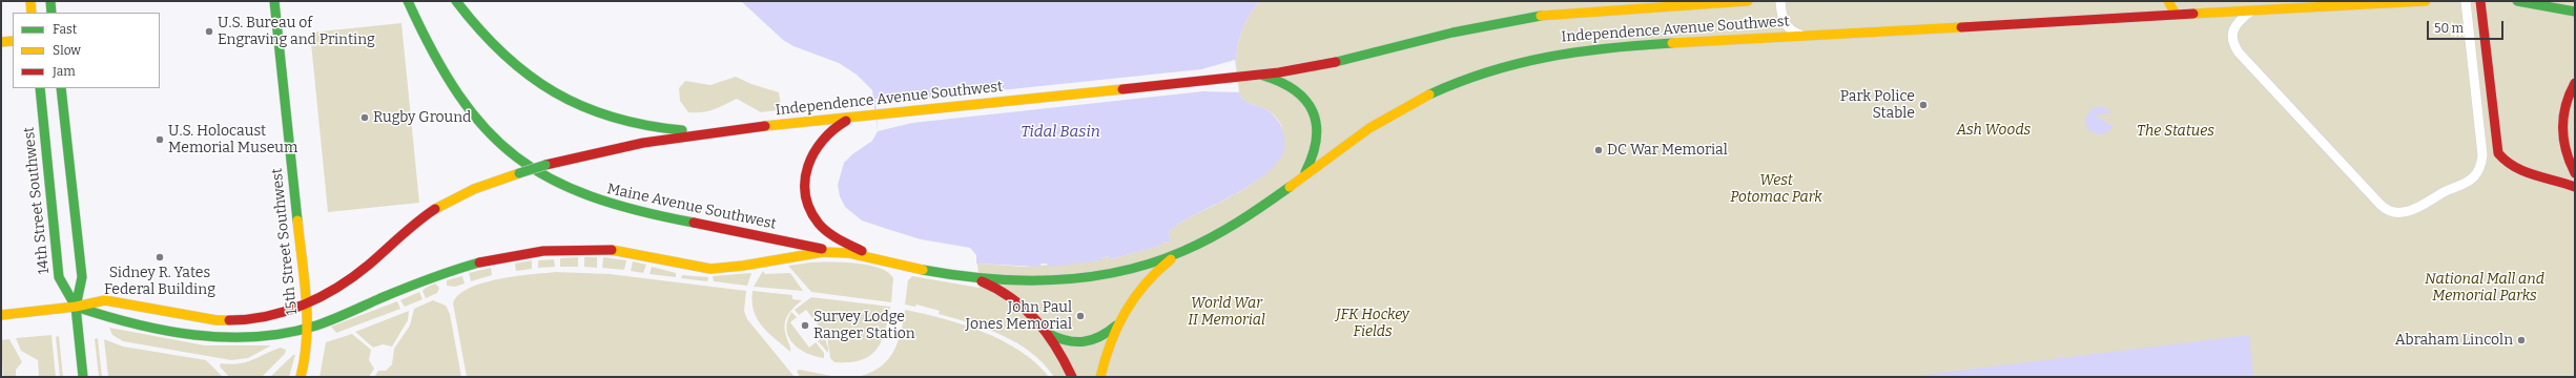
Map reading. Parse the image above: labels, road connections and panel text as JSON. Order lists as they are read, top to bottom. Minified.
{"streets":{"main road":["Independence Avenue Southwest","14th Street Southwest","Maine Avenue Southwest","15th Street Southwest"]},"crossings":[["Independence Avenue Southwest","14th Street Southwest"],["Independence Avenue Southwest","Maine Avenue Southwest"],["Independence Avenue Southwest","15th Street Southwest"]],"water":["Tidal Basin"],"parks":["Ash Woods","The Statues","West Potomac Park","National Mall and Memorial Parks","World War II Memorial","JFK Hockey Fields"],"places":["U.S. Bureau of Engraving and Printing","Park Police Stable","Rugby Ground","U.S. Holocaust Memorial Museum","DC War Memorial","Sidney R. Yates Federal Building","John Paul Jones Memorial","Survey Lodge Ranger Station","Abraham Lincoln"],"legend":["Fast","Slow","Jam"],"scale_bar":"50 m"}
